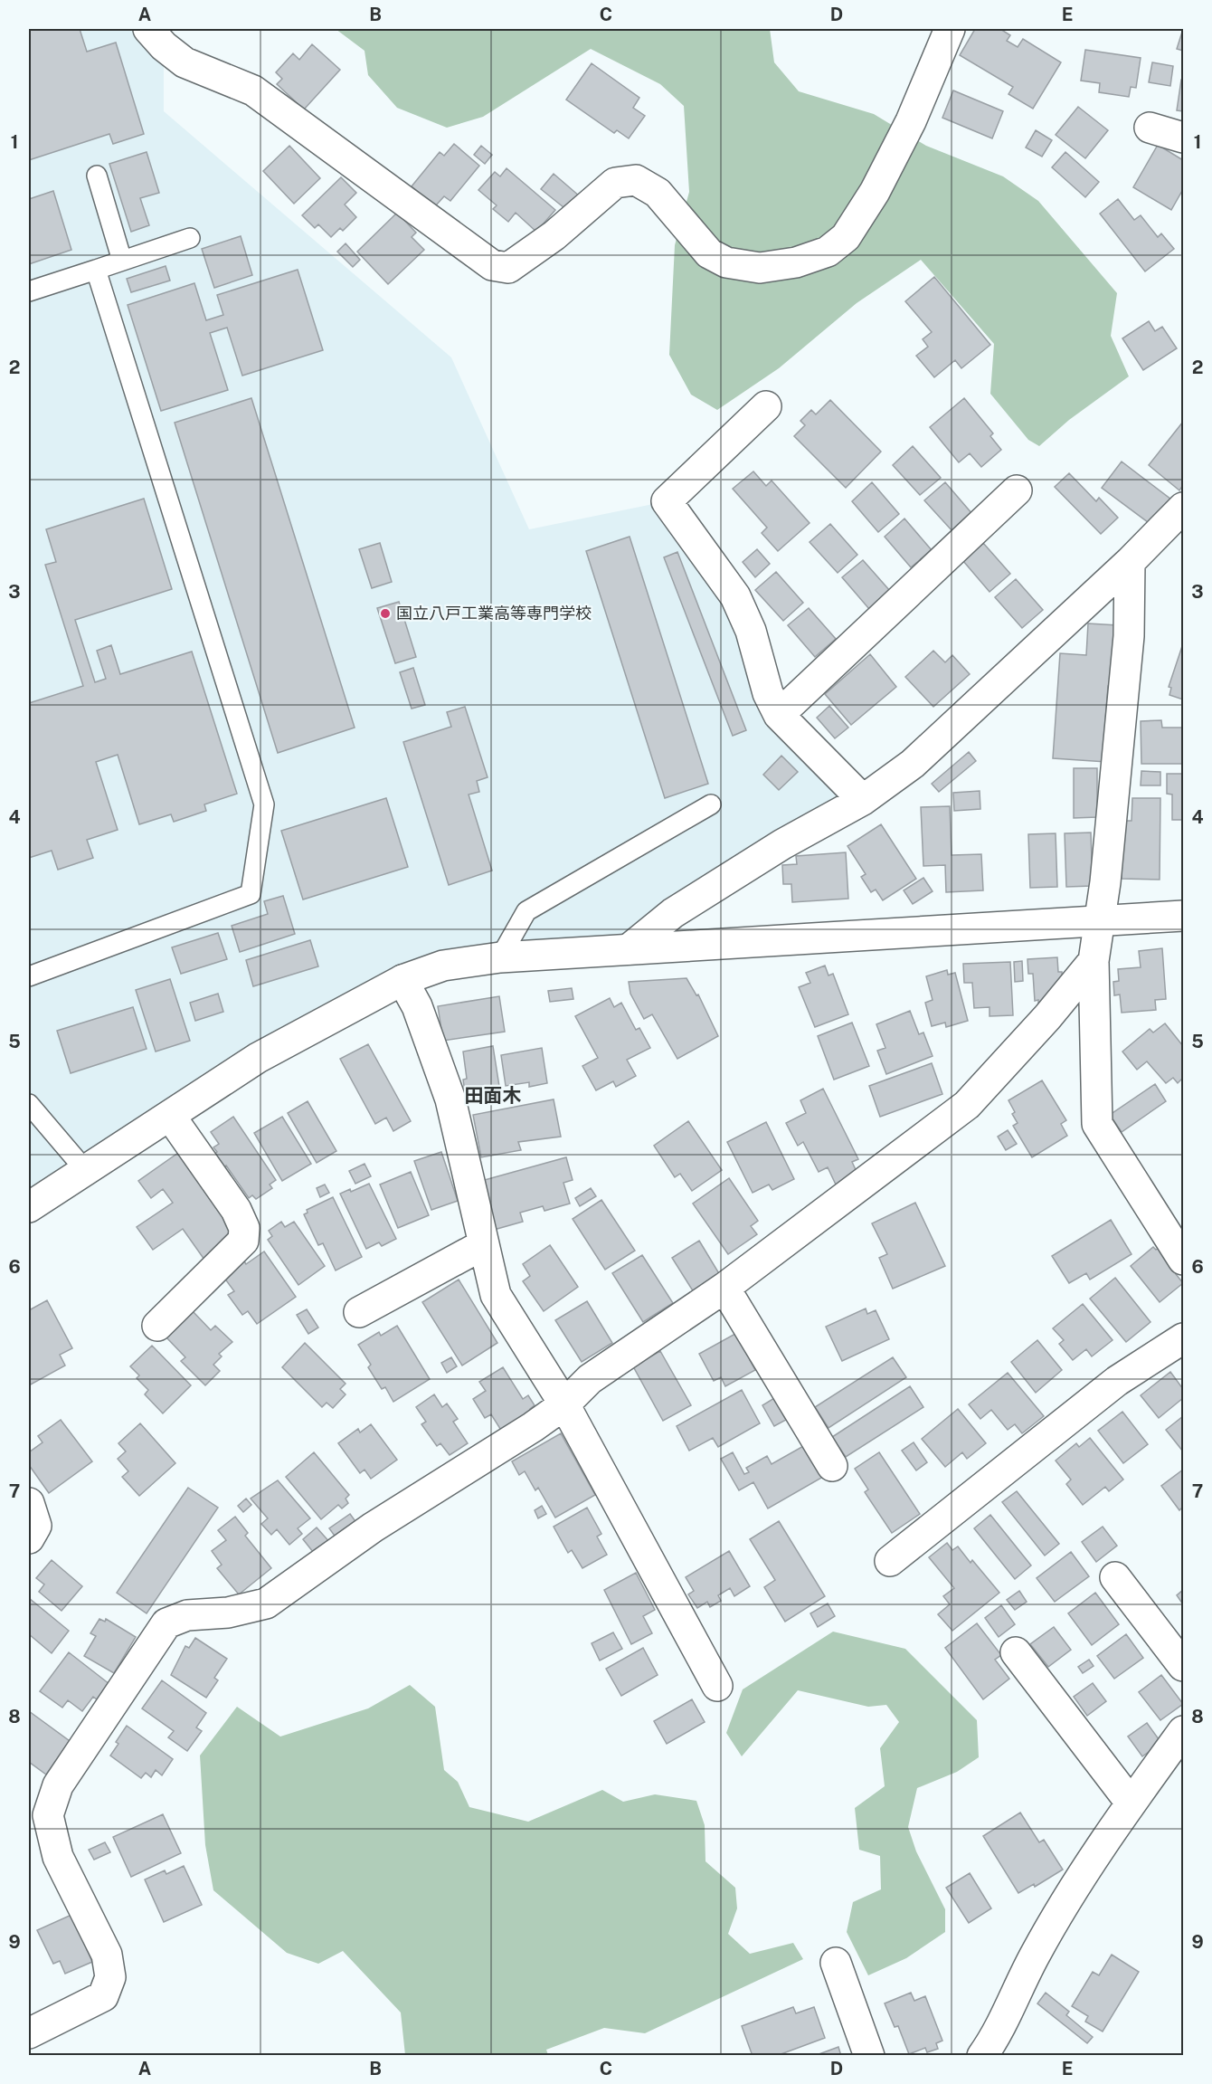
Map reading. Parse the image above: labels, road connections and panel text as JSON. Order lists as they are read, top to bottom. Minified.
{"districts":["田面木"],"places":["国立八戸工業高等専門学校"],"grid":{"columns":["A","B","C","D","E"],"rows":["1","2","3","4","5","6","7","8","9"]}}
